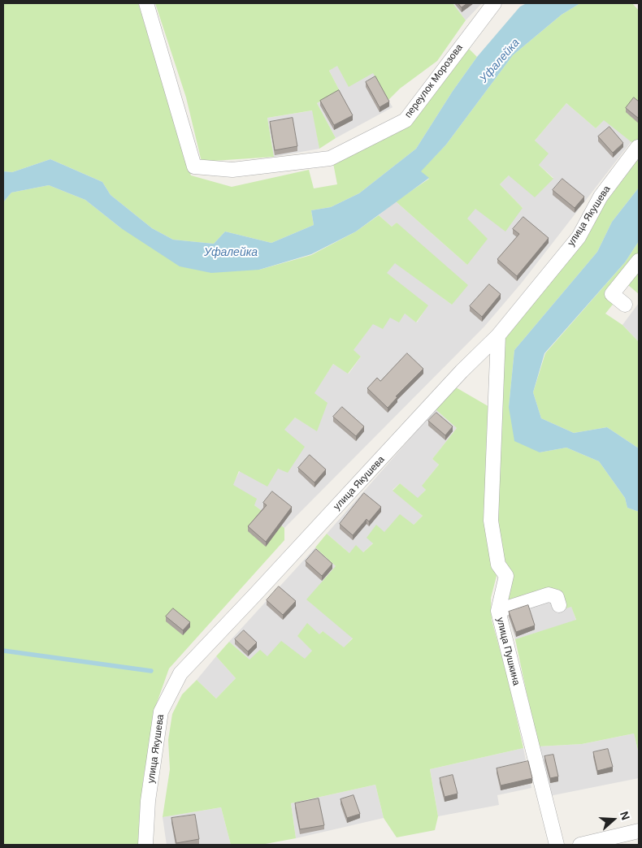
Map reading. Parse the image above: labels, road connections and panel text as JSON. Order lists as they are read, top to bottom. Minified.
{"streets":{"street":["переулок Морозова","улица Якушева","улица Пушкина"]},"crossings":[["улица Якушева","улица Пушкина"]],"water":["Уфалейка"],"north":"right"}
